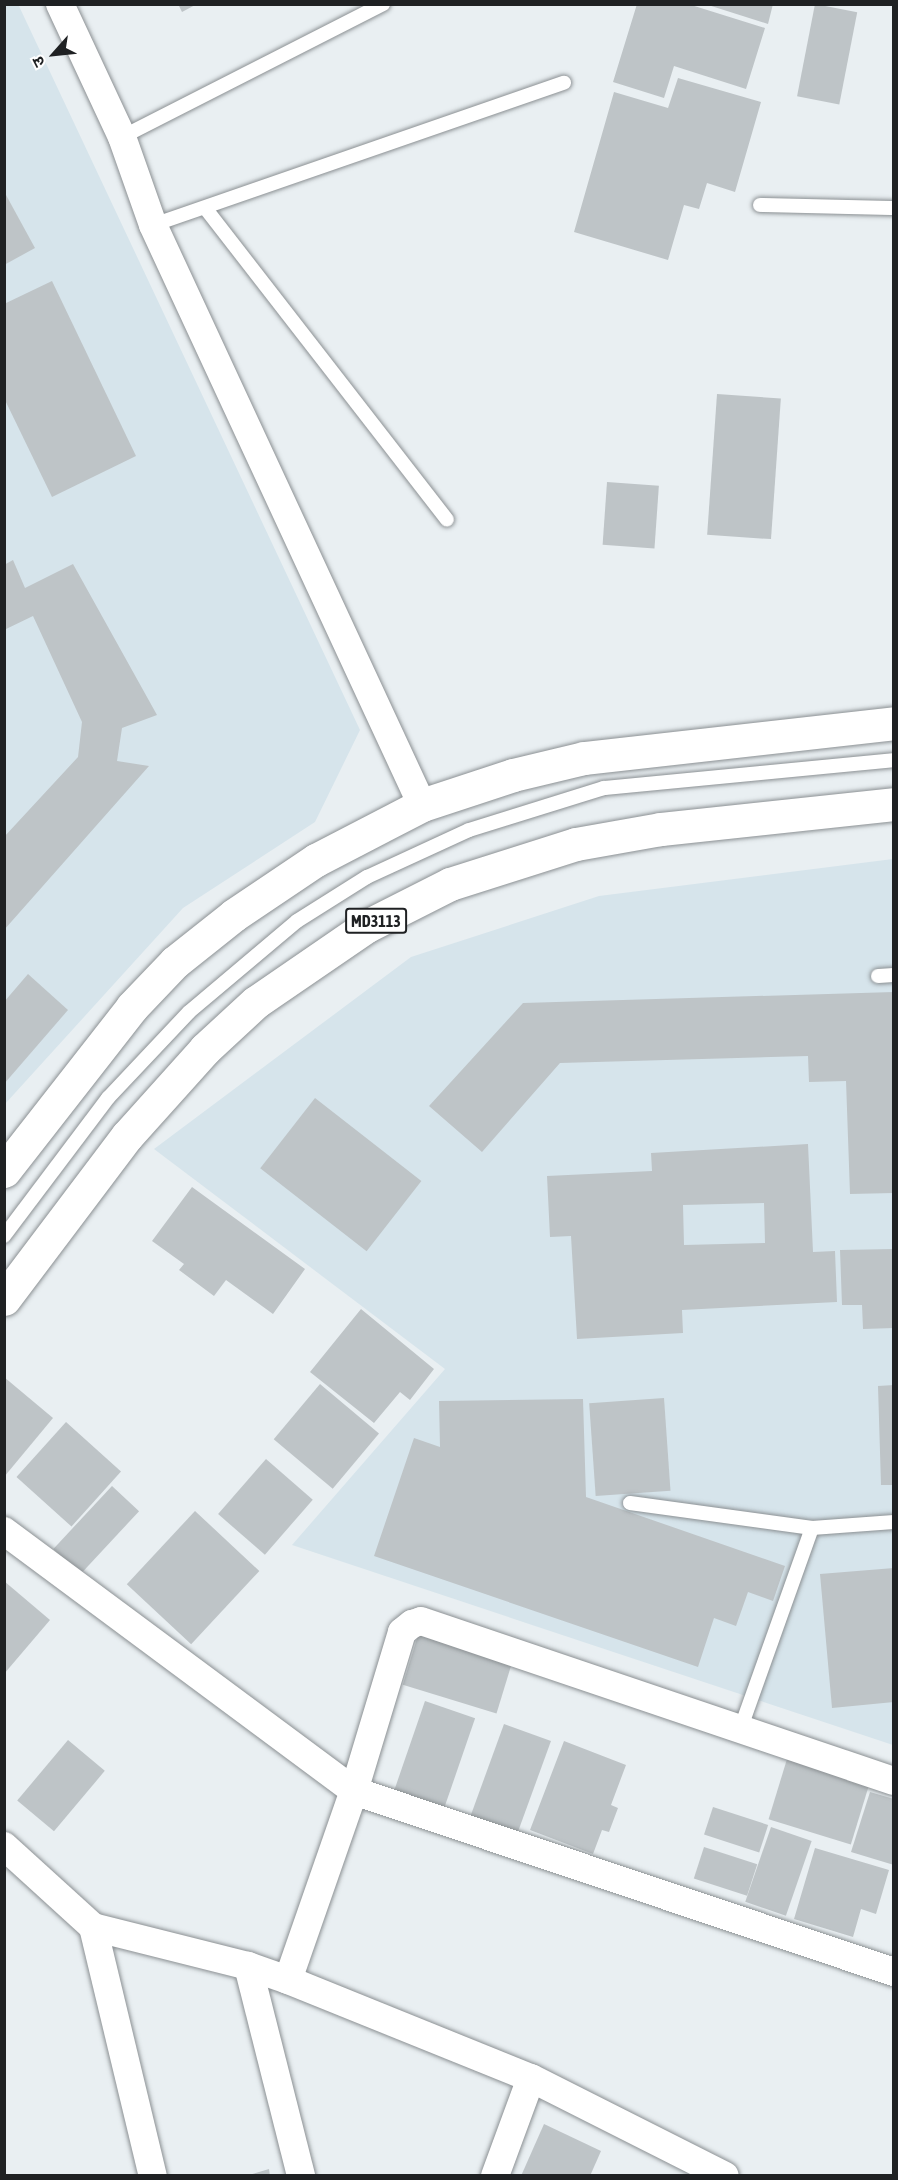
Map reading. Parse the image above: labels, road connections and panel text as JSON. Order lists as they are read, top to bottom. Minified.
{"streets":{"main road":["MD3113"]},"north":"bottom left"}
